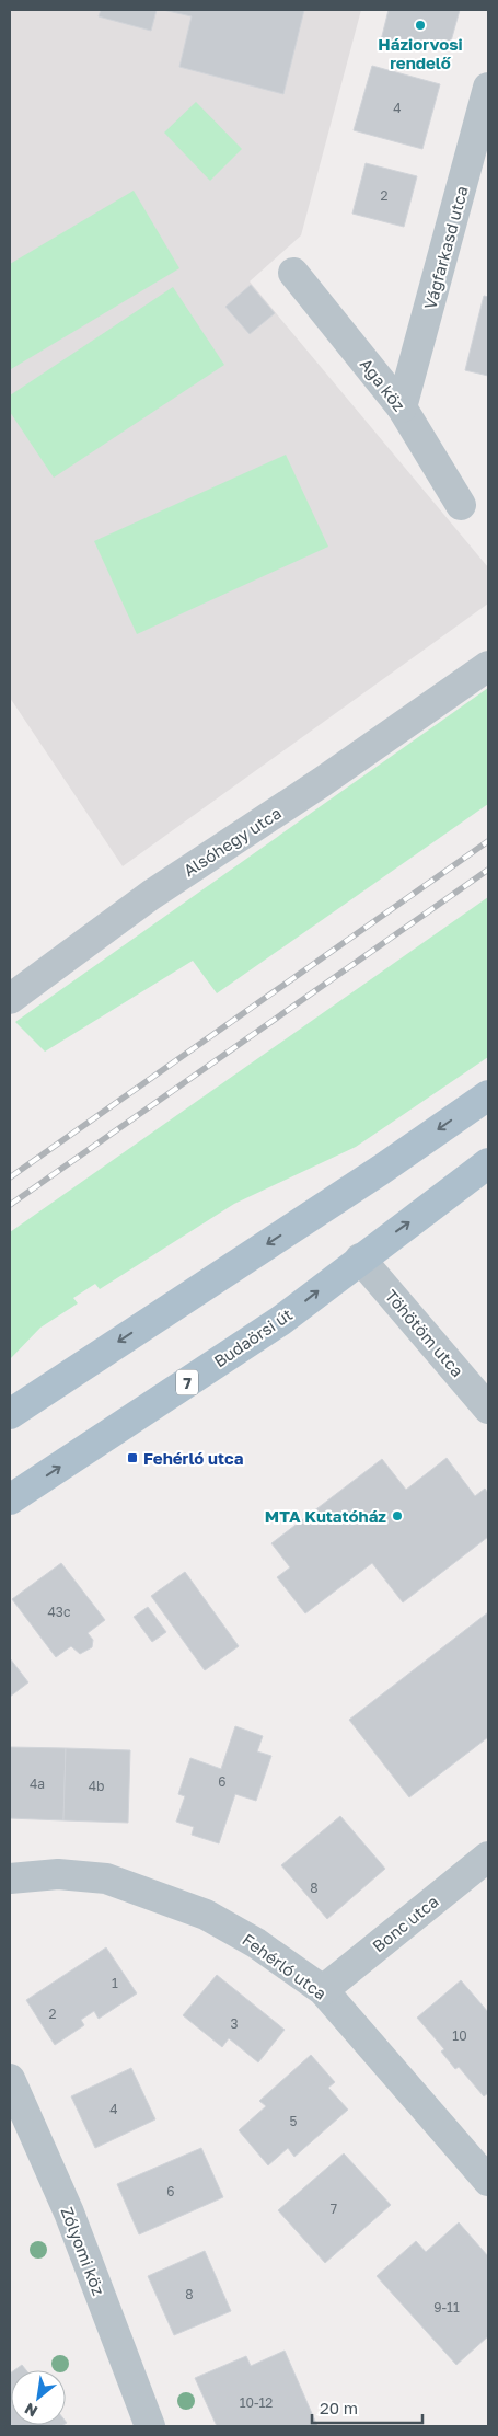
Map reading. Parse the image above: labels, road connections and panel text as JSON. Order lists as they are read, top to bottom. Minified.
{"streets":{"main road":["Budaörsi út","7"],"street":["Vágfarkasd utca","Aga köz","Alsóhegy utca","Töhötöm utca","Bonc utca","Fehérló utca","Zólyomi köz"]},"crossings":[["Vágfarkasd utca","Aga köz"],["Töhötöm utca","Budaörsi út"],["Bonc utca","Fehérló utca"]],"places":{"other":["Háziorvosi rendelő","MTA Kutatóház"],"transit":["Fehérló utca"]},"house_numbers":["4","2","43c","6","4a","4b","8","1","2","3","10","4","5","6","7","8","9-11","10-12"],"scale_bar":"20 m","north":"bottom left"}
